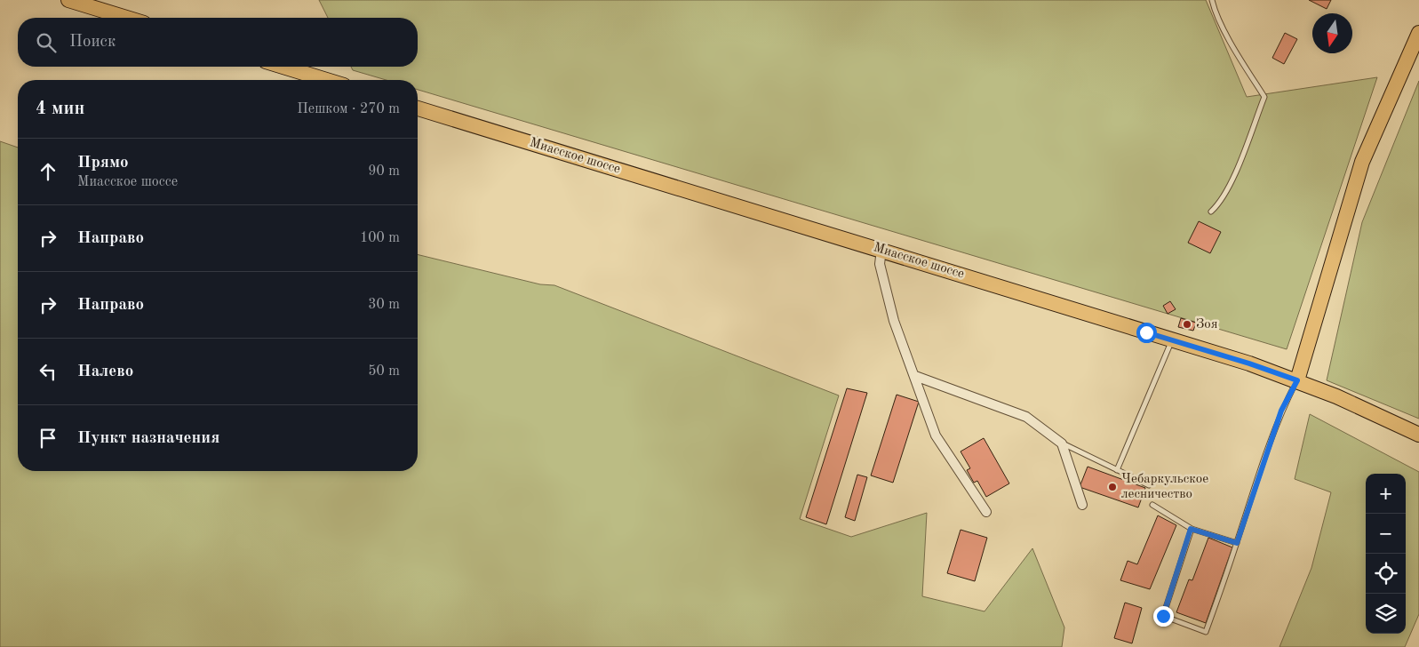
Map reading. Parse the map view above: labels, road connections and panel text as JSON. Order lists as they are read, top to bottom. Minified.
{"streets":{"main road":["Миасское шоссе"]},"places":["Зоя","Чебаркульское лесничество"],"north":"bottom","page":{"search":"Поиск","heading":["4 мин","Пешком · 270 m"],"list":[["Прямо","Миасское шоссе","90 m"],["Направо","100 m"],["Направо","30 m"],["Налево","50 m"],"Пункт назначения"],"map_buttons":["+","−"]}}
